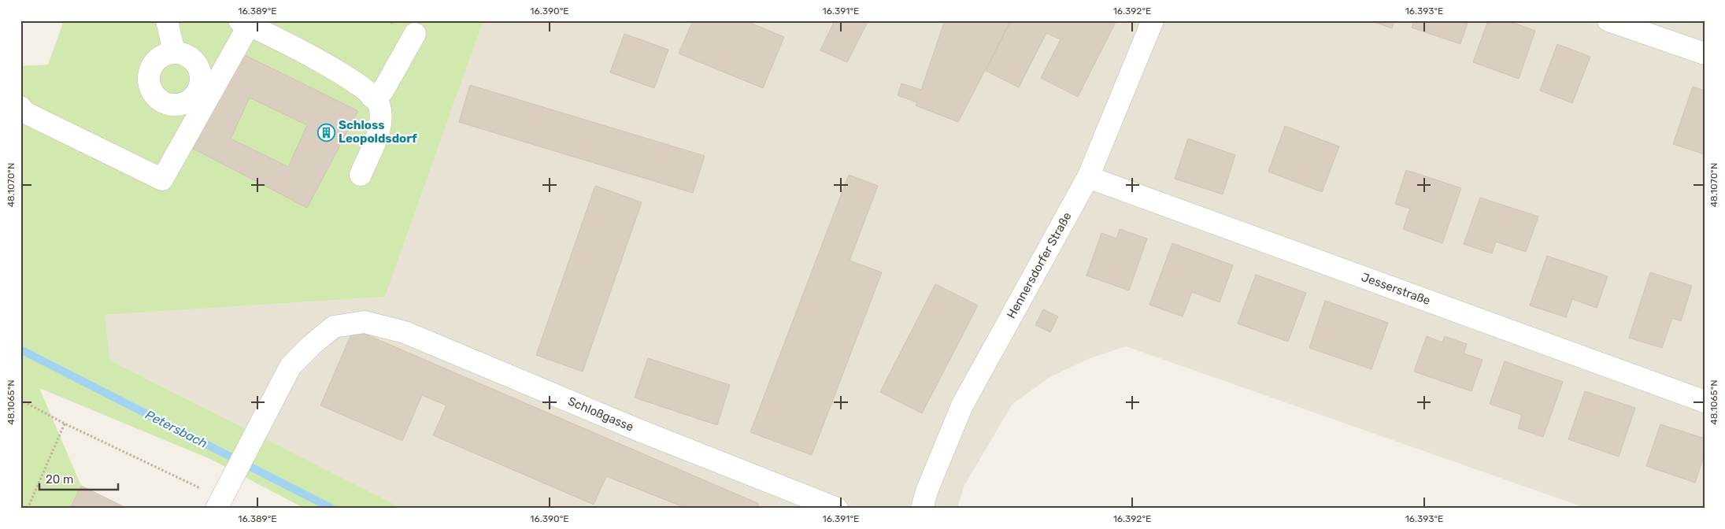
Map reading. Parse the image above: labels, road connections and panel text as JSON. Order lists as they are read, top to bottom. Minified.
{"streets":{"street":["Hennersdorfer Straße","Jesserstraße","Schloßgasse"]},"crossings":[["Hennersdorfer Straße","Jesserstraße"]],"water":["Petersbach"],"places":{"building":["Schloss Leopoldsdorf"]},"scale_bar":"20 m","coordinates":["16.389°E","16.390°E","16.391°E","16.392°E","16.393°E","48.1070°N","48.1065°N"]}
